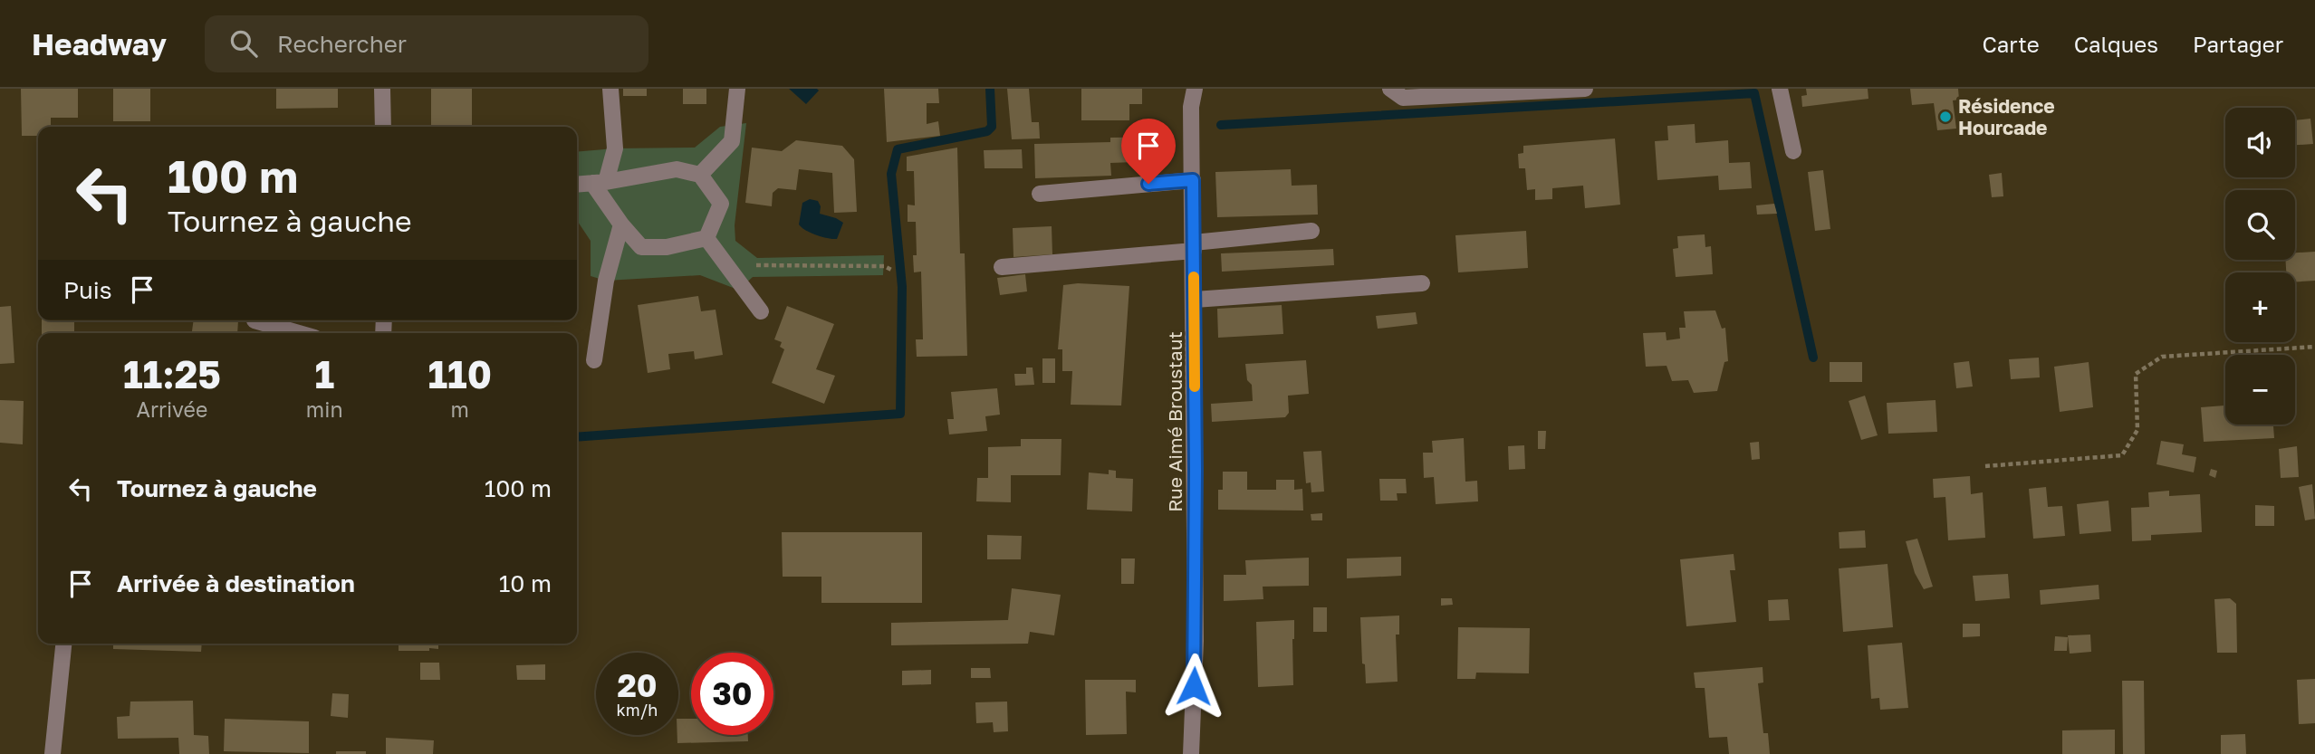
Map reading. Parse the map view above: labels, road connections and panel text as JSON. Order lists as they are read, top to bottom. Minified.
{"streets":{"street":["Rue Aimé Broustaut"]},"places":["Résidence Hourcade"],"page":{"header":"Headway","search":"Rechercher","nav":["Carte","Calques","Partager"],"map_buttons":["+","−"],"turn":["100 m","Tournez à gauche"],"then":"Puis","eta":["11:25","Arrivée","1","min","110","m"],"list":[{"name":"Tournez à gauche","value":"100 m"},{"name":"Arrivée à destination","value":"10 m"}],"speed":"20 km/h","limit":"30"}}
